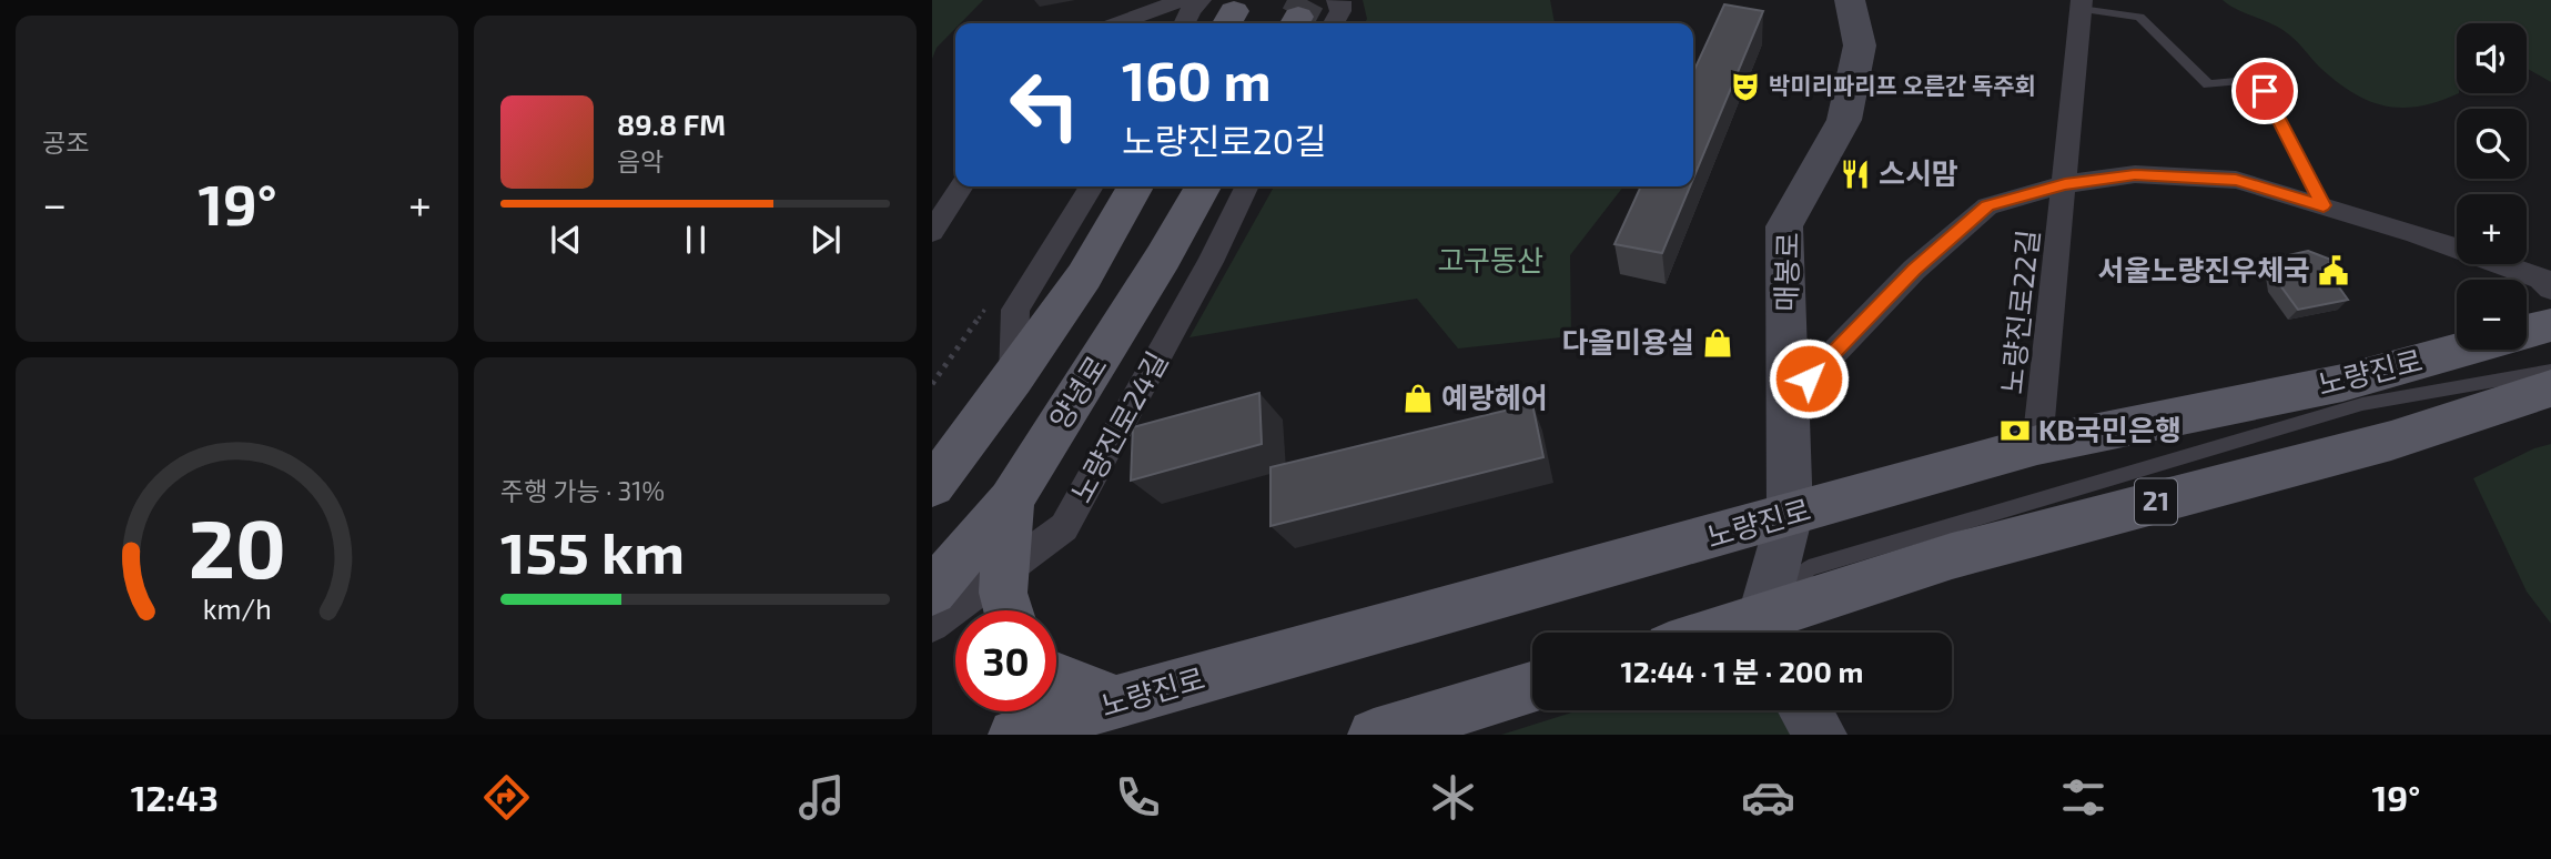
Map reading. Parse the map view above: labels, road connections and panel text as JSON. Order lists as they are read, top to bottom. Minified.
{"streets":{"main road":["노량진로","양녕로","21"],"street":["매봉로","노량진로22길","노량진로24길"]},"crossings":[["매봉로","노량진로"],["노량진로22길","노량진로"]],"parks":["고구동산"],"places":{"theatre":["박미리파리프 오른간 독주회"],"restaurant":["스시맘"],"public building":["서울노량진우체국"],"shop":["다올미용실","예랑헤어"],"bank":["KB국민은행"]},"page":{"tile":["공조",["주행 가능 · 31%","155 km"]],"map_buttons":["+","−"],"turn":["160 m","노량진로20길"],"song":["89.8 FM","음악"],"heat":["−","19°","+"],"limit":"30","trip":"12:44 · 1 분 · 200 m","tabs":["12:43","19°"],"gauge":["20","km/h"]}}
